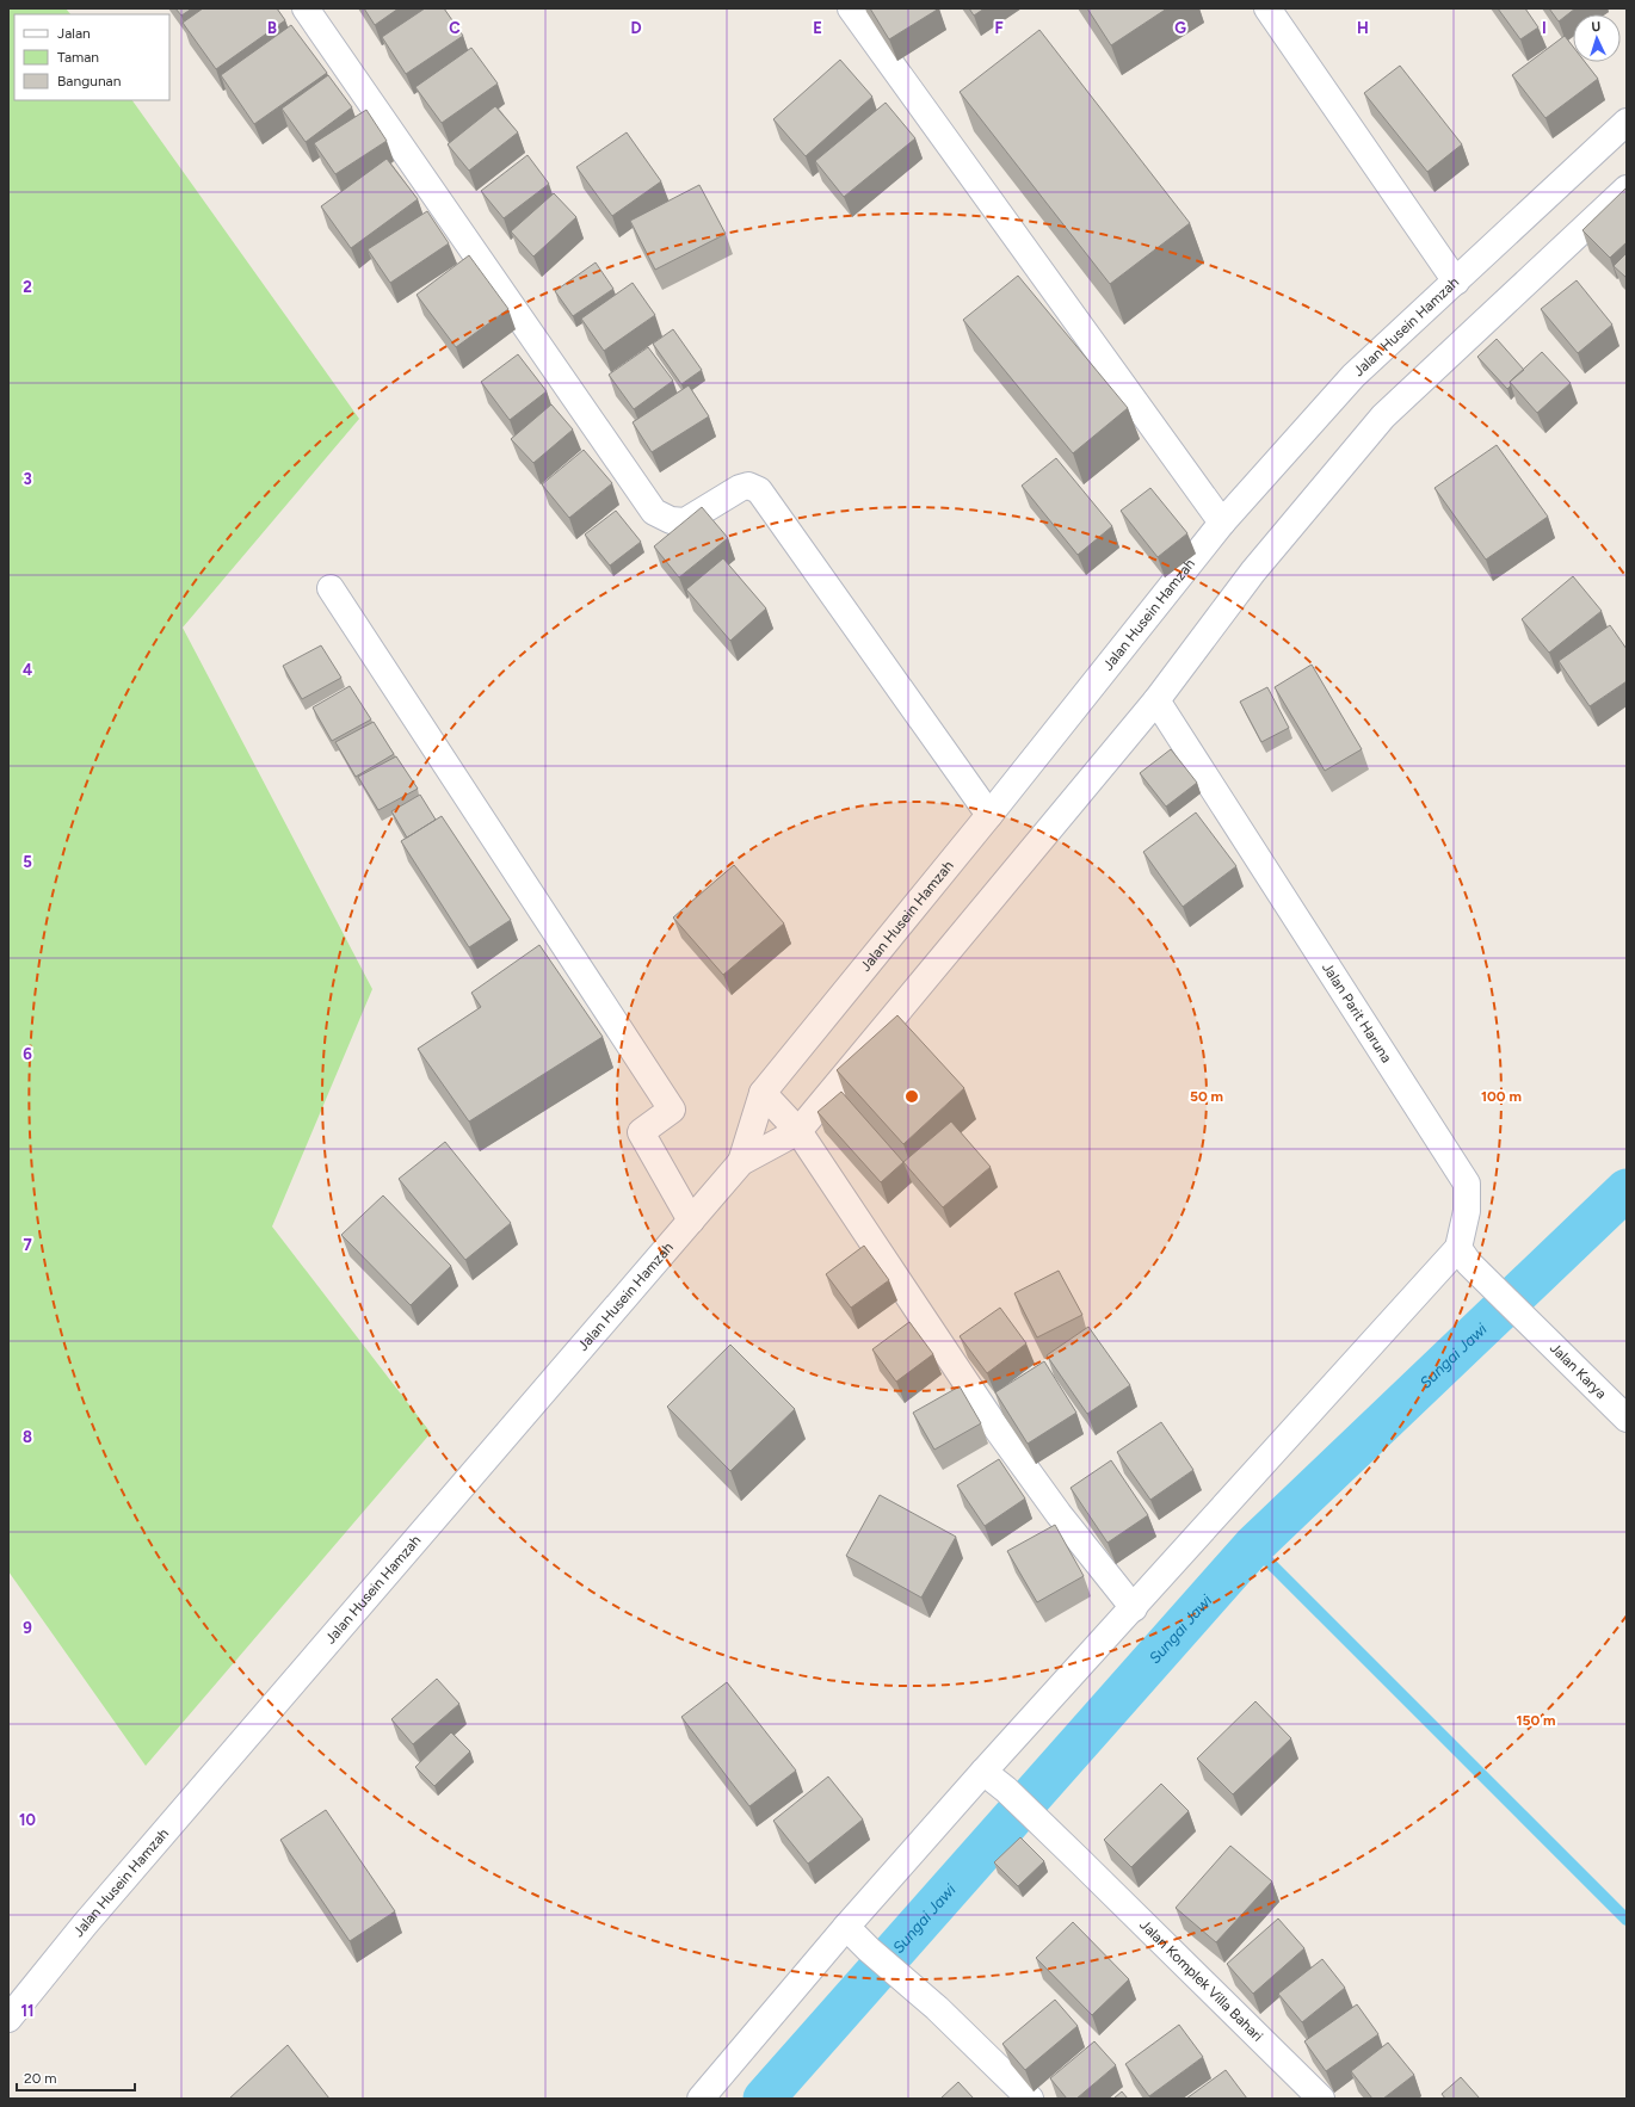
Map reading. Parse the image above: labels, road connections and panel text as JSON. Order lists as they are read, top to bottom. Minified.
{"streets":{"street":["Jalan Husein Hamzah","Jalan Parit Haruna","Jalan Karya","Jalan Komplek Villa Bahari"]},"crossings":[["Jalan Husein Hamzah","Jalan Parit Haruna"],["Jalan Parit Haruna","Jalan Karya"]],"water":["Sungai Jawi"],"legend":["Jalan","Taman","Bangunan"],"scale_bar":"20 m","north":"top","grid":{"columns":["B","C","D","E","F","G","H","I"],"rows":["2","3","4","5","6","7","8","9","10","11"]},"rings":["50 m","100 m","150 m"]}
